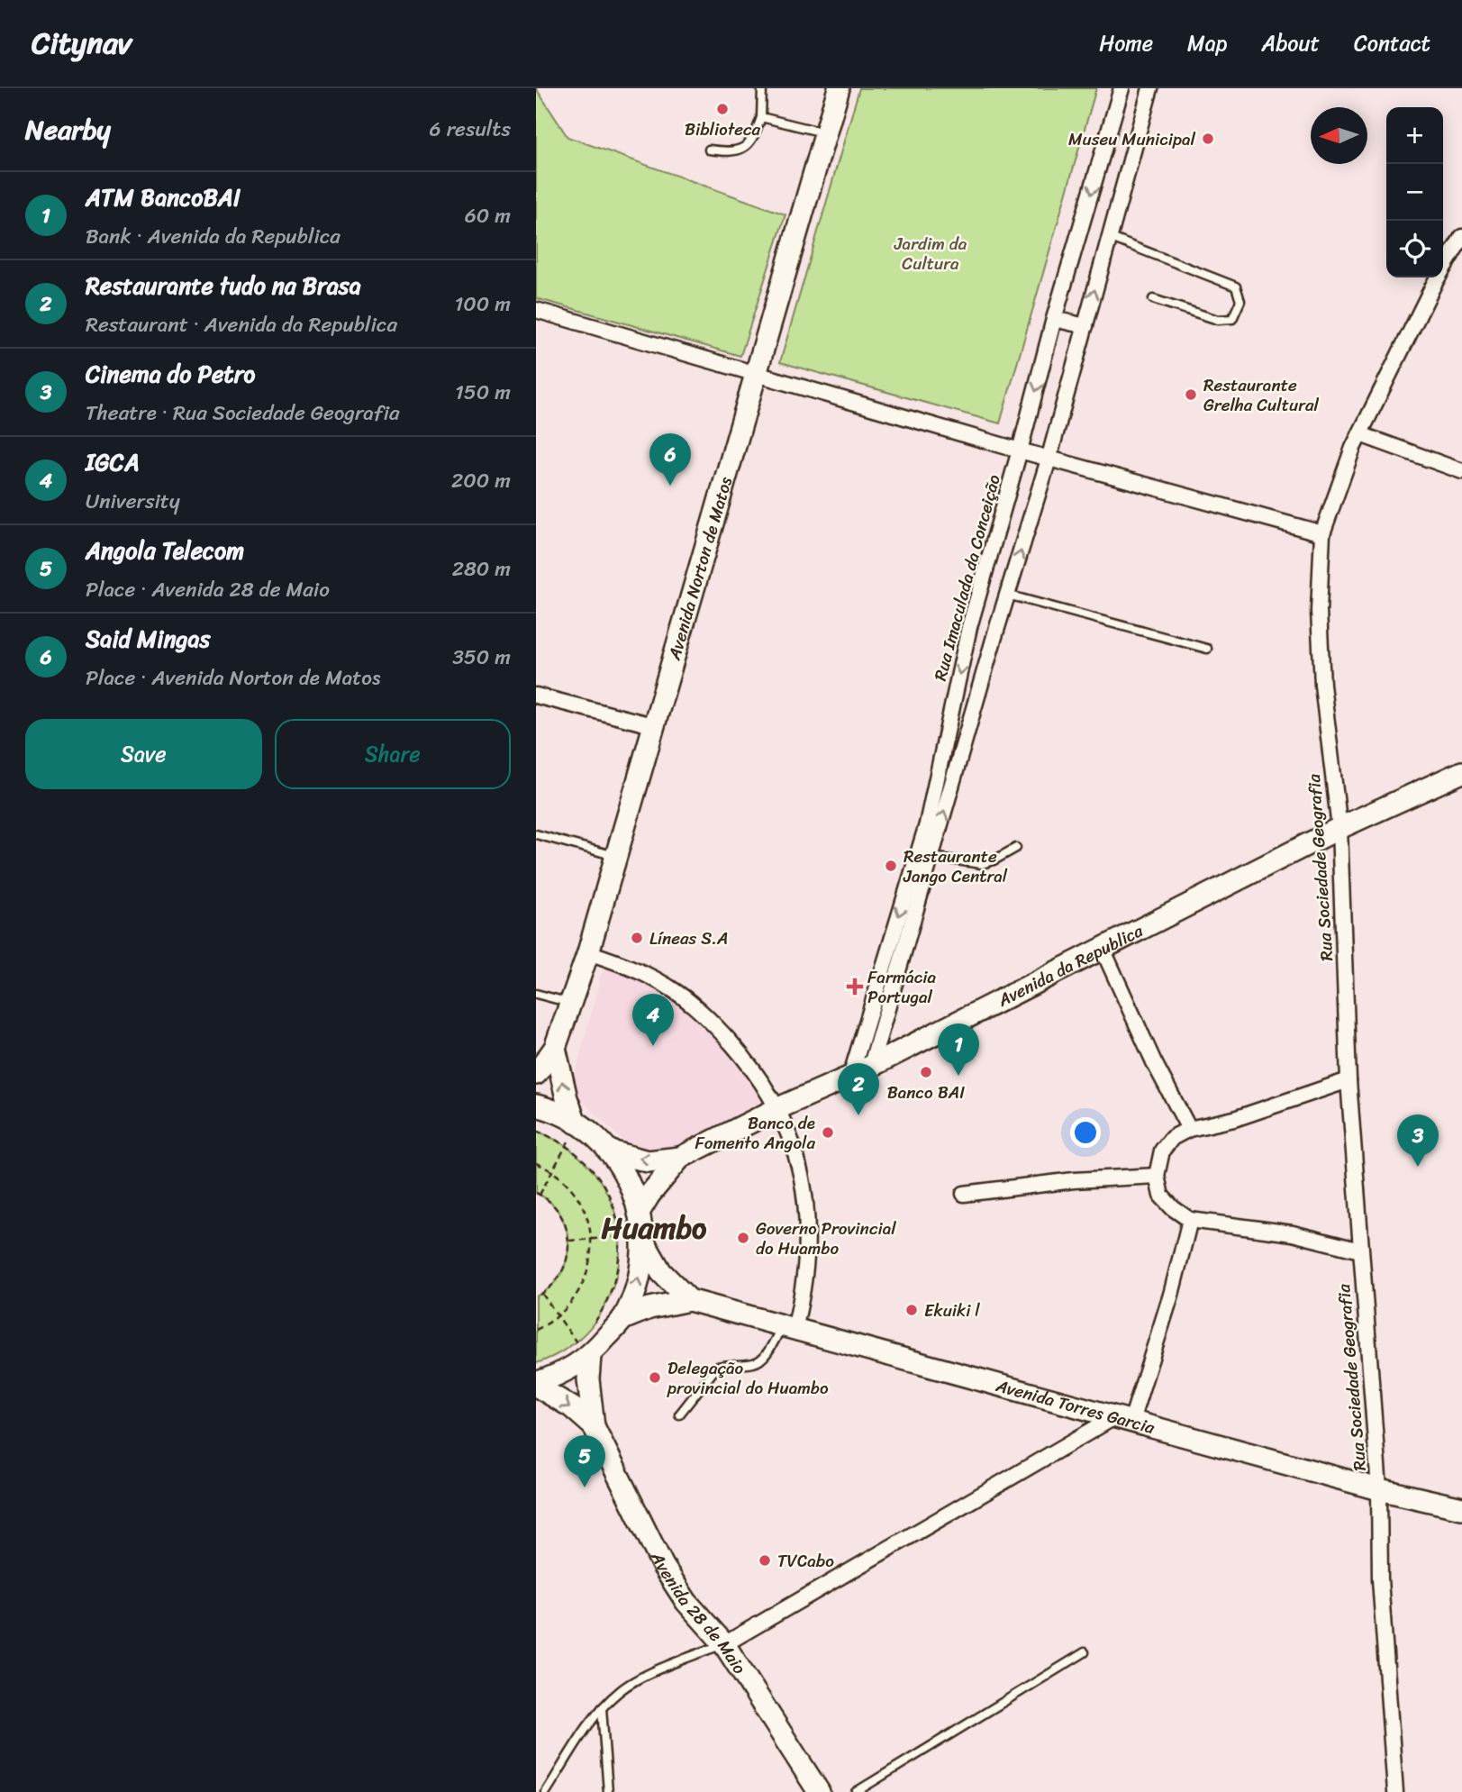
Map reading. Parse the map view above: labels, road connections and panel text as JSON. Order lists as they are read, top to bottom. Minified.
{"streets":{"main road":["Avenida Norton de Matos","Avenida da Republica","Avenida Torres Garcia","Avenida 28 de Maio"],"street":["Rua Imaculada da Conceição","Rua Sociedade Geografia"]},"crossings":[["Rua Imaculada da Conceição","Avenida da Republica"],["Rua Sociedade Geografia","Avenida da Republica"],["Rua Sociedade Geografia","Avenida Torres Garcia"]],"districts":["Huambo"],"parks":["Jardim da Cultura"],"places":{"other":["Biblioteca","Museu Municipal","Restaurante Grelha Cultural","Restaurante Jango Central","Líneas S.A","Banco BAI","Banco de Fomento Angola","Governo Provincial do Huambo","Ekuiki l","Delegação provincial do Huambo","TVCabo"],"health":["Farmácia Portugal"]},"north":"left","page":{"header":"Citynav","nav":["Home","Map","About","Contact"],"heading":["Nearby","6 results"],"map_buttons":["+","−"],"list":[{"mark":"1","name":"ATM BancoBAI","note":"Bank · Avenida da Republica","value":"60 m"},{"mark":"2","name":"Restaurante tudo na Brasa","note":"Restaurant · Avenida da Republica","value":"100 m"},{"mark":"3","name":"Cinema do Petro","note":"Theatre · Rua Sociedade Geografia","value":"150 m"},{"mark":"4","name":"IGCA","note":"University","value":"200 m"},{"mark":"5","name":"Angola Telecom","note":"Place · Avenida 28 de Maio","value":"280 m"},{"mark":"6","name":"Said Mingas","note":"Place · Avenida Norton de Matos","value":"350 m"}],"pins":["6","4","1","2","3","5"],"buttons":["Save","Share"]}}
